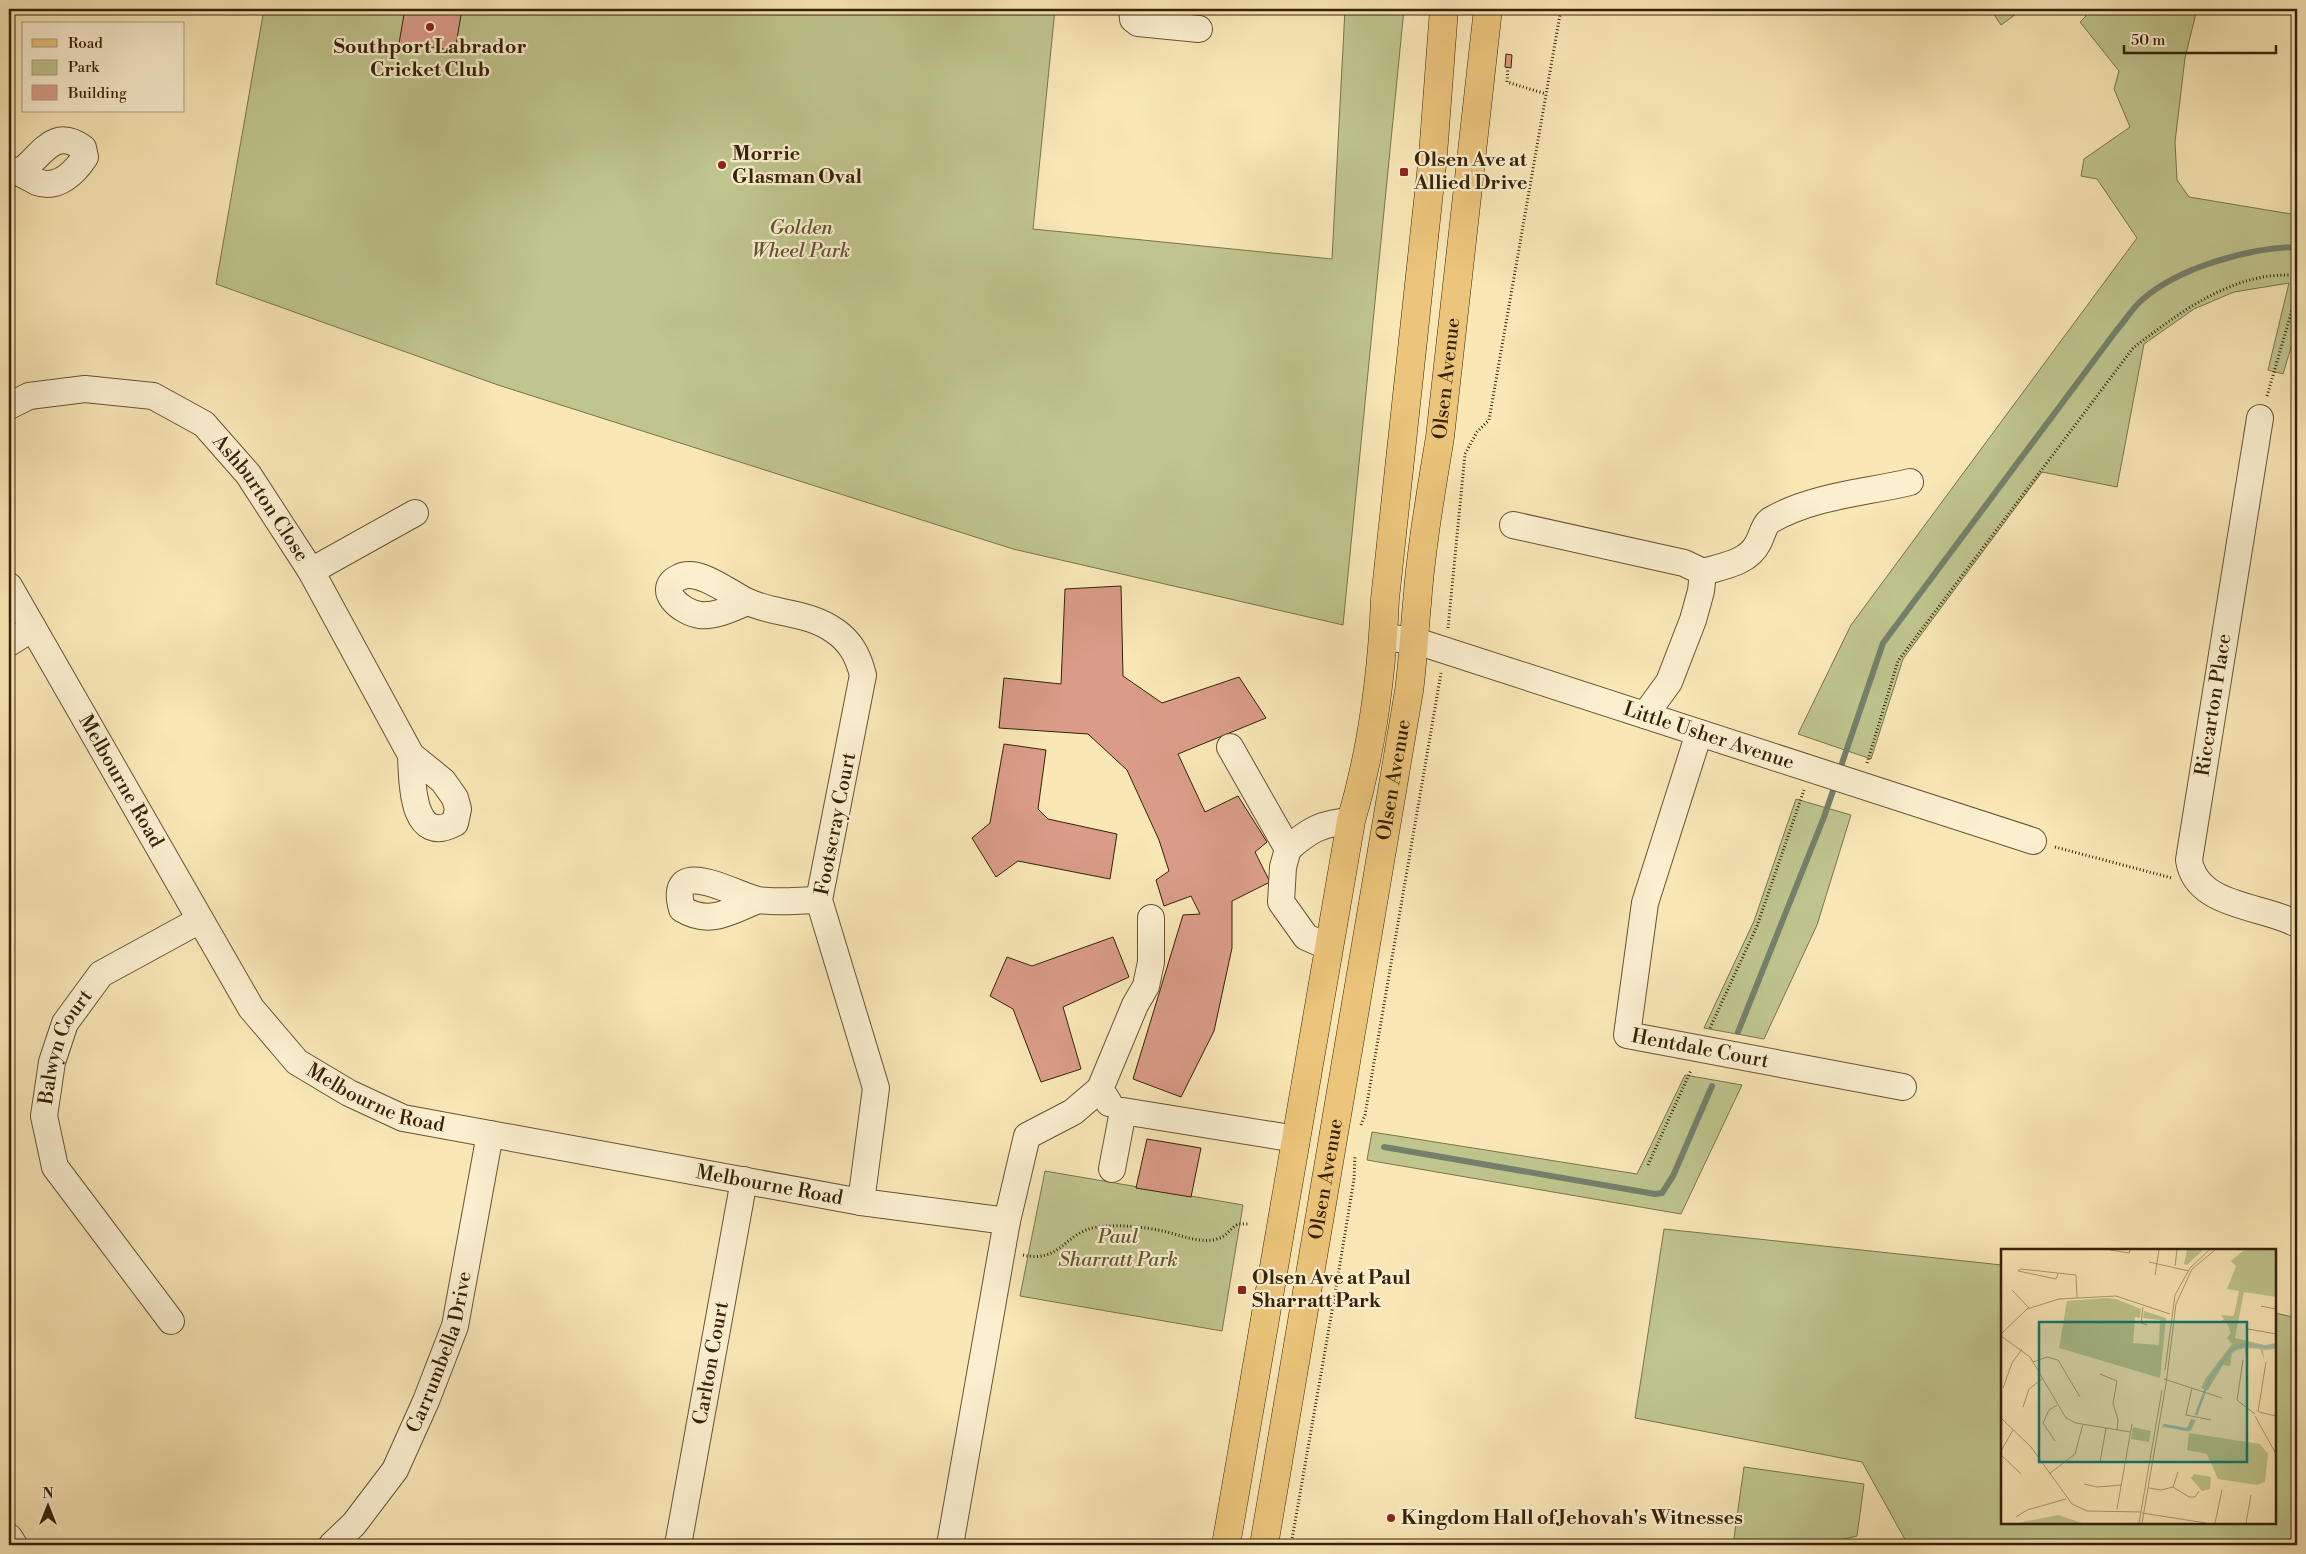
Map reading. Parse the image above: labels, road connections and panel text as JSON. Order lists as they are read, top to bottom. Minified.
{"streets":{"main road":["Olsen Avenue"],"street":["Ashburton Close","Riccarton Place","Little Usher Avenue","Melbourne Road","Footscray Court","Hentdale Court","Balwyn Court","Carrumbella Drive","Carlton Court"]},"crossings":[["Olsen Avenue","Little Usher Avenue"],["Little Usher Avenue","Hentdale Court"],["Melbourne Road","Footscray Court"],["Melbourne Road","Balwyn Court"],["Melbourne Road","Carrumbella Drive"],["Melbourne Road","Carlton Court"]],"parks":["Golden Wheel Park","Paul Sharratt Park"],"places":{"other":["Southport Labrador Cricket Club","Morrie Glasman Oval","Kingdom Hall of Jehovah's Witnesses"],"transit":["Olsen Ave at Allied Drive","Olsen Ave at Paul Sharratt Park"]},"legend":["Road","Park","Building"],"scale_bar":"50 m","north":"top"}
